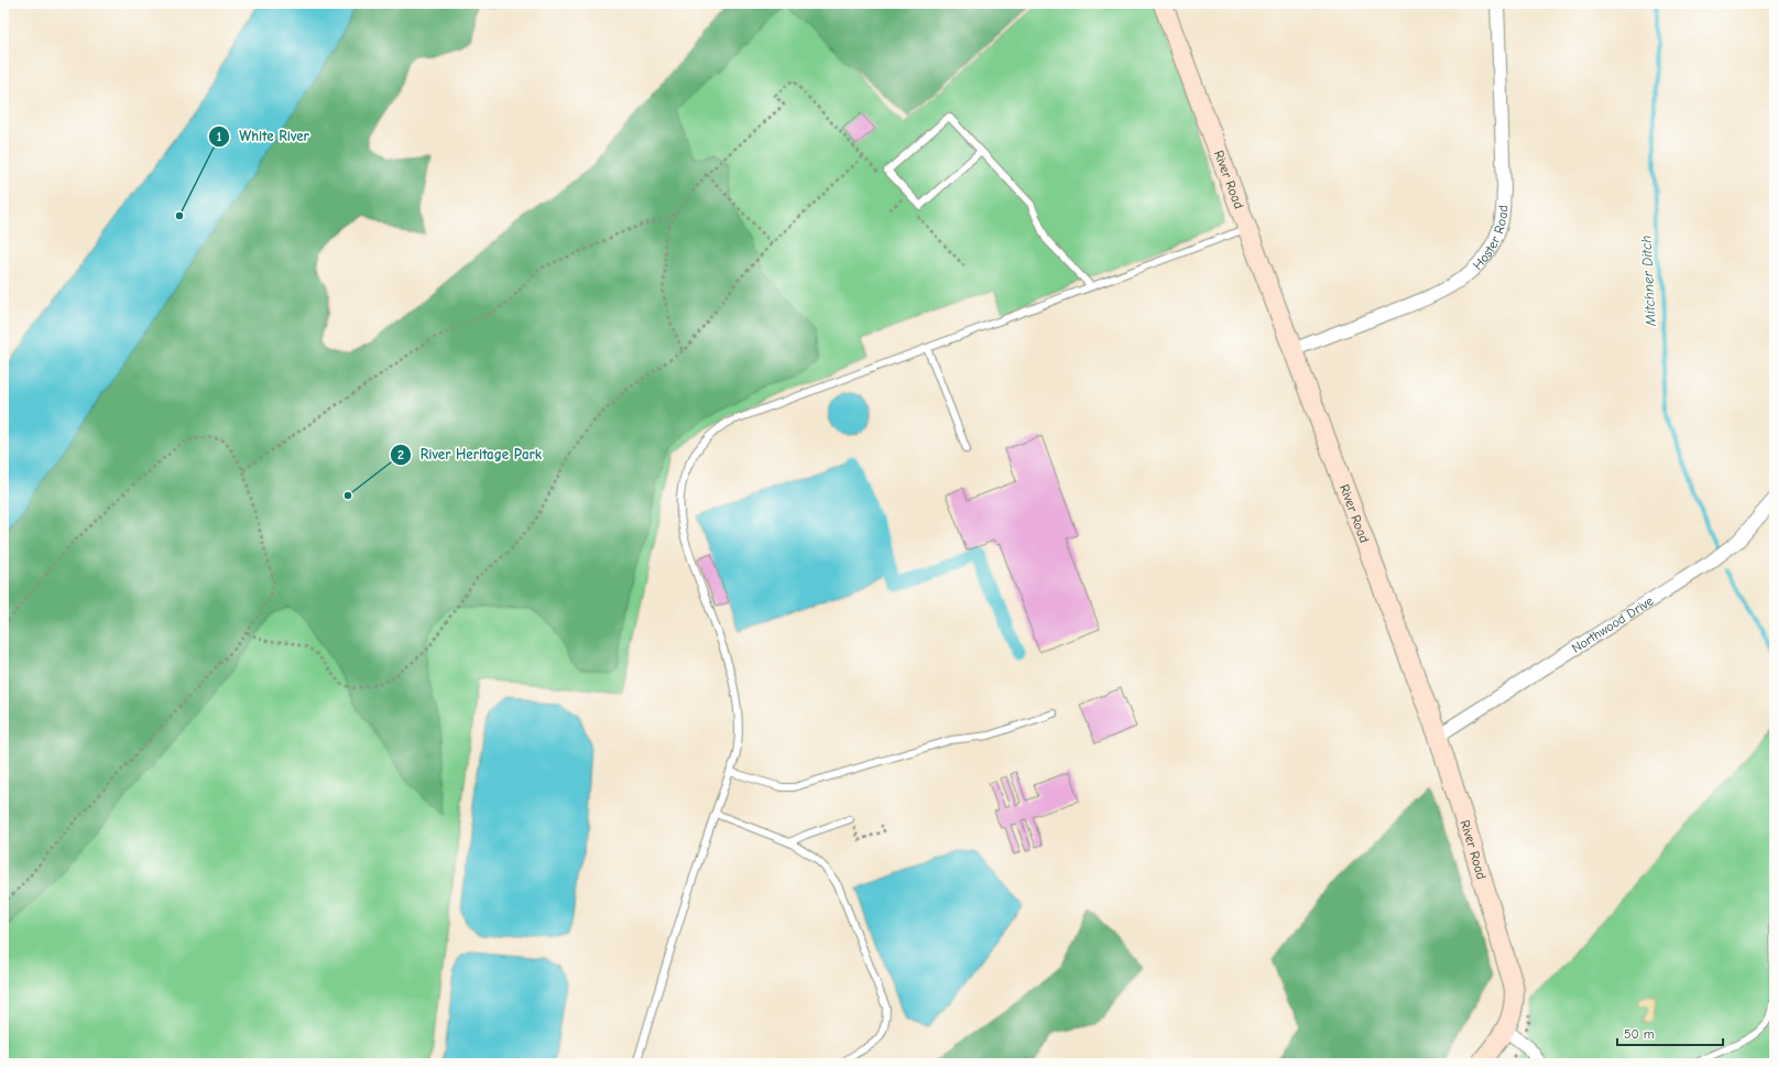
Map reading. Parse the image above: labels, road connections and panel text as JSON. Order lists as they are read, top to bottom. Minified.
{"streets":{"street":["River Road","Hoster Road","Northwood Drive"]},"crossings":[["River Road","Hoster Road"],["River Road","Northwood Drive"]],"water":["Mitchner Ditch"],"places":["White River","River Heritage Park"],"scale_bar":"50 m"}
